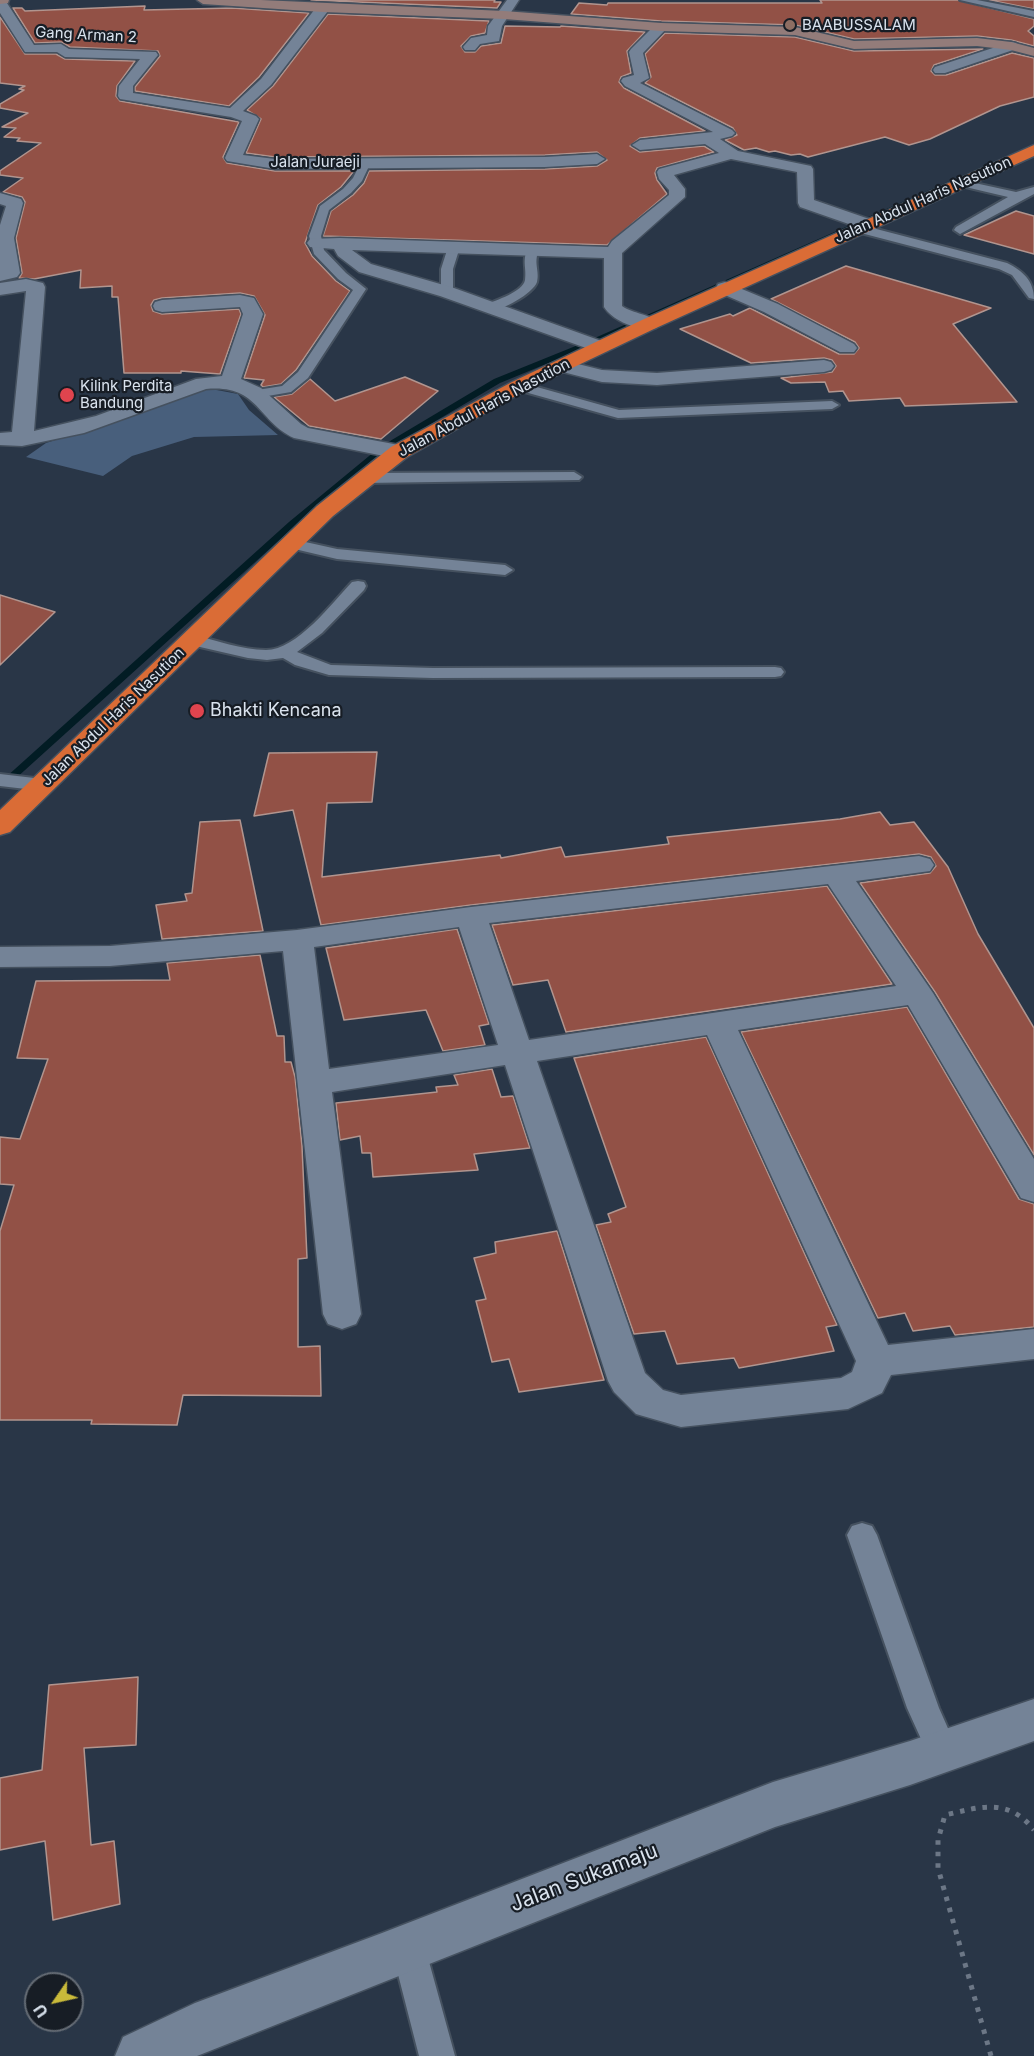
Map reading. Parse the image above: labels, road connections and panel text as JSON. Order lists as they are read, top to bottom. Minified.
{"streets":{"highway":["Jalan Abdul Haris Nasution"],"street":["Gang Arman 2","Jalan Juraeji","Jalan Sukamaju"]},"crossings":[["Gang Arman 2","Jalan Juraeji"]],"places":["BAABUSSALAM","Kilink Perdita Bandung","Bhakti Kencana"],"north":"bottom left"}
